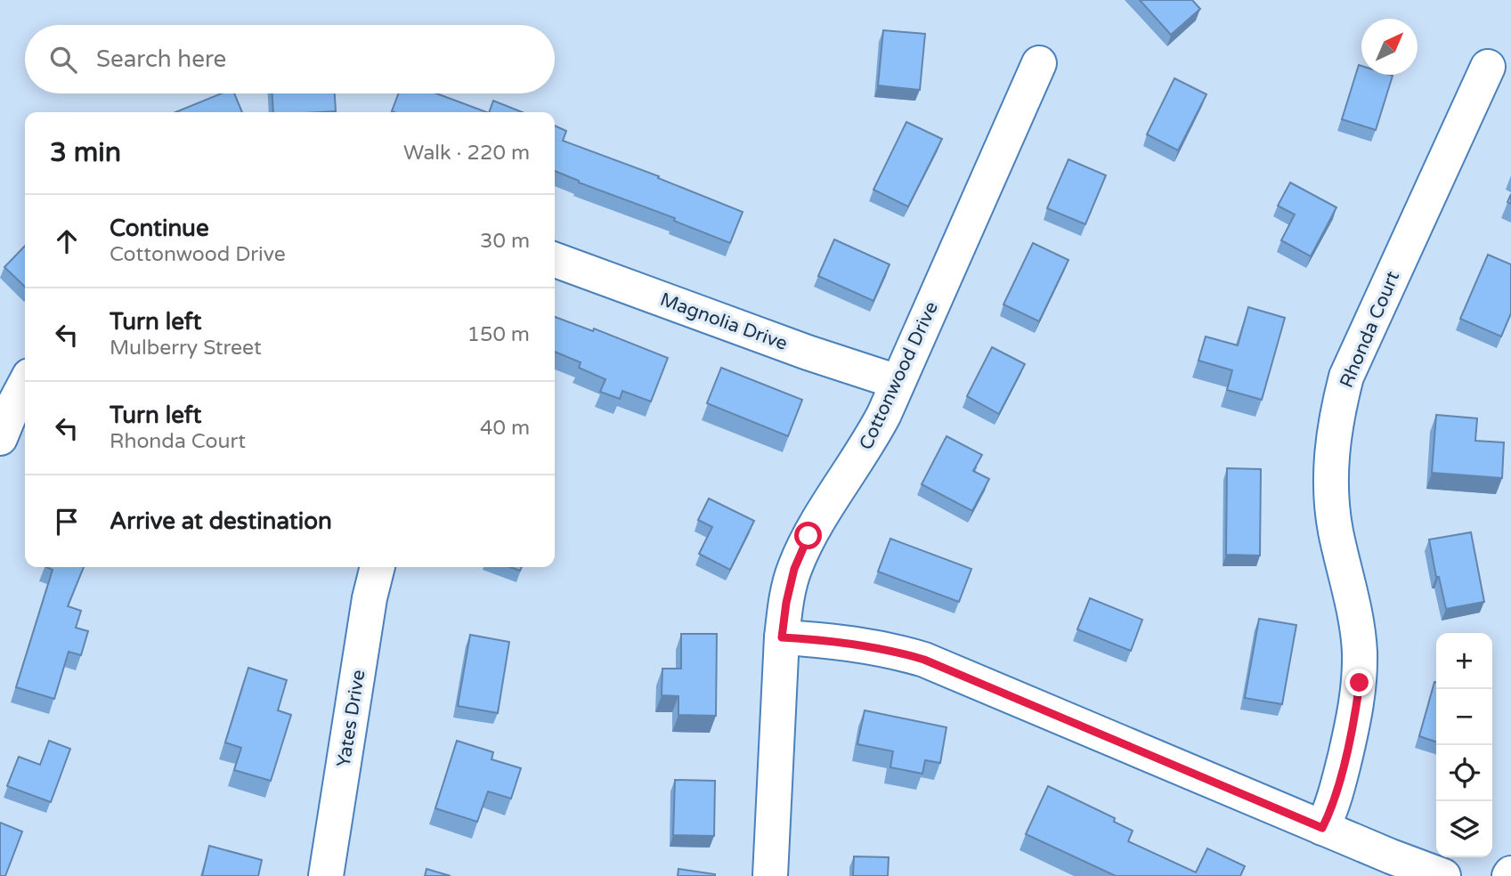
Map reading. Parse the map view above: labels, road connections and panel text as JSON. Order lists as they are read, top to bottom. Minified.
{"streets":{"street":["Magnolia Drive","Rhonda Court","Cottonwood Drive","Yates Drive"]},"crossings":[["Magnolia Drive","Cottonwood Drive"]],"north":"top right","page":{"search":"Search here","heading":["3 min","Walk · 220 m"],"list":[["Continue","Cottonwood Drive","30 m"],["Turn left","Mulberry Street","150 m"],["Turn left","Rhonda Court","40 m"],"Arrive at destination"],"map_buttons":["+","−"]}}
